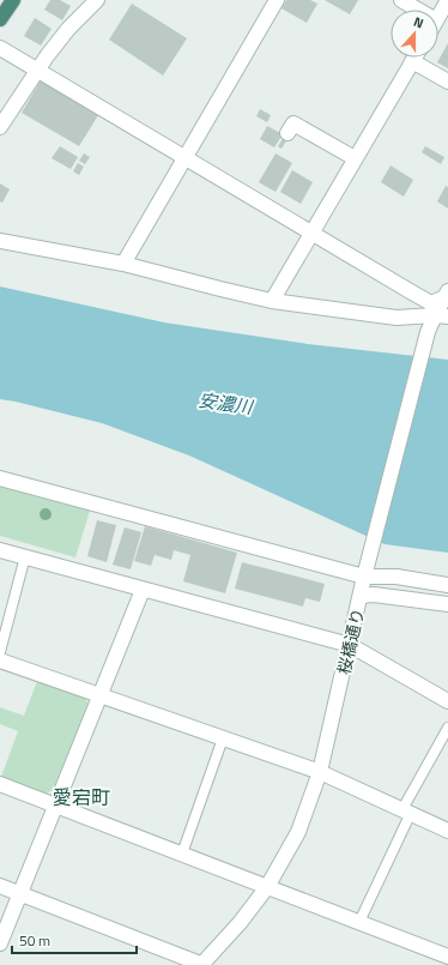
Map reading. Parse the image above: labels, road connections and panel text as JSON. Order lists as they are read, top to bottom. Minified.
{"streets":{"street":["桜橋通り"]},"districts":["愛宕町"],"water":["安濃川"],"scale_bar":"50 m","north":"top"}
